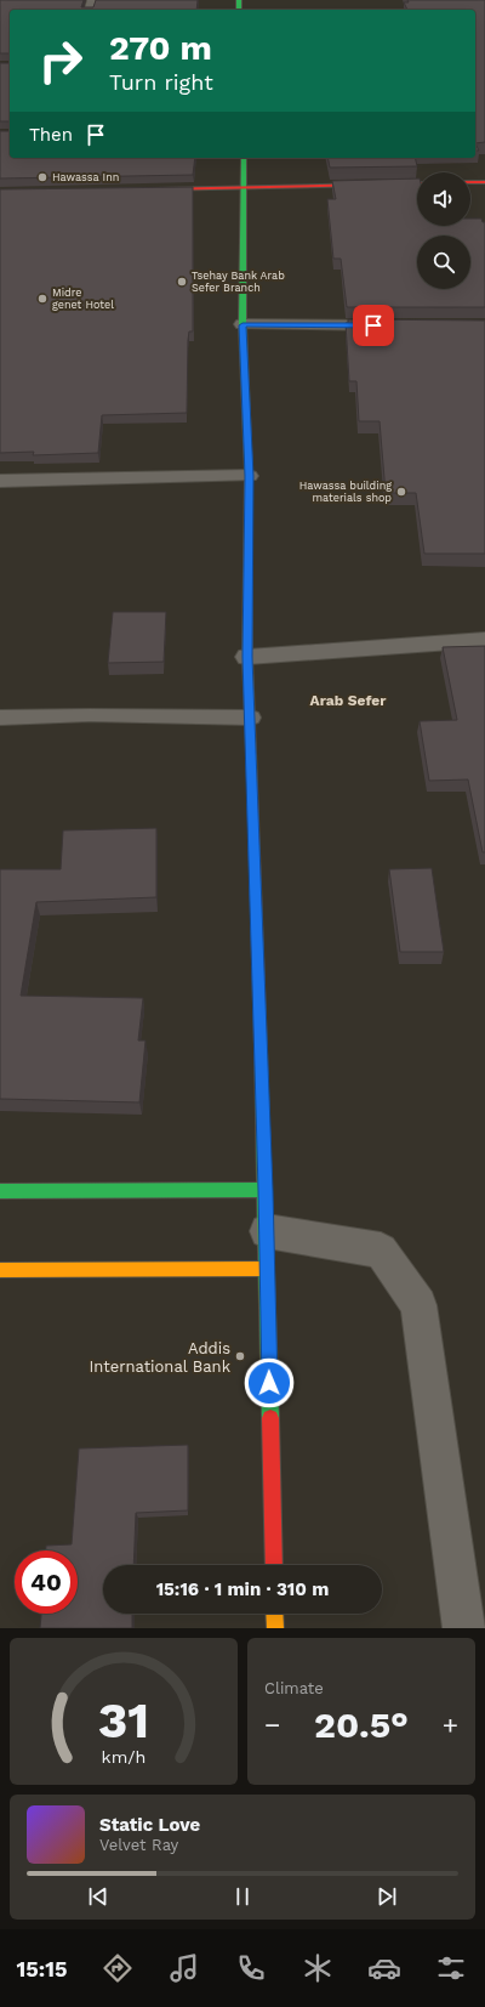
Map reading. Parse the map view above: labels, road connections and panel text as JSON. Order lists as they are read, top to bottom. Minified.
{"districts":["Arab Sefer"],"places":["Hawassa Inn","Tsehay Bank Arab Sefer Branch","Midre genet Hotel","Hawassa building materials shop","Addis International Bank"],"page":{"turn":["270 m","Turn right"],"then":"Then","limit":"40","trip":"15:16 · 1 min · 310 m","tile":"Climate","heat":["−","20.5°","+"],"song":["Static Love","Velvet Ray"],"tabs":"15:15","gauge":["31","km/h"]}}
